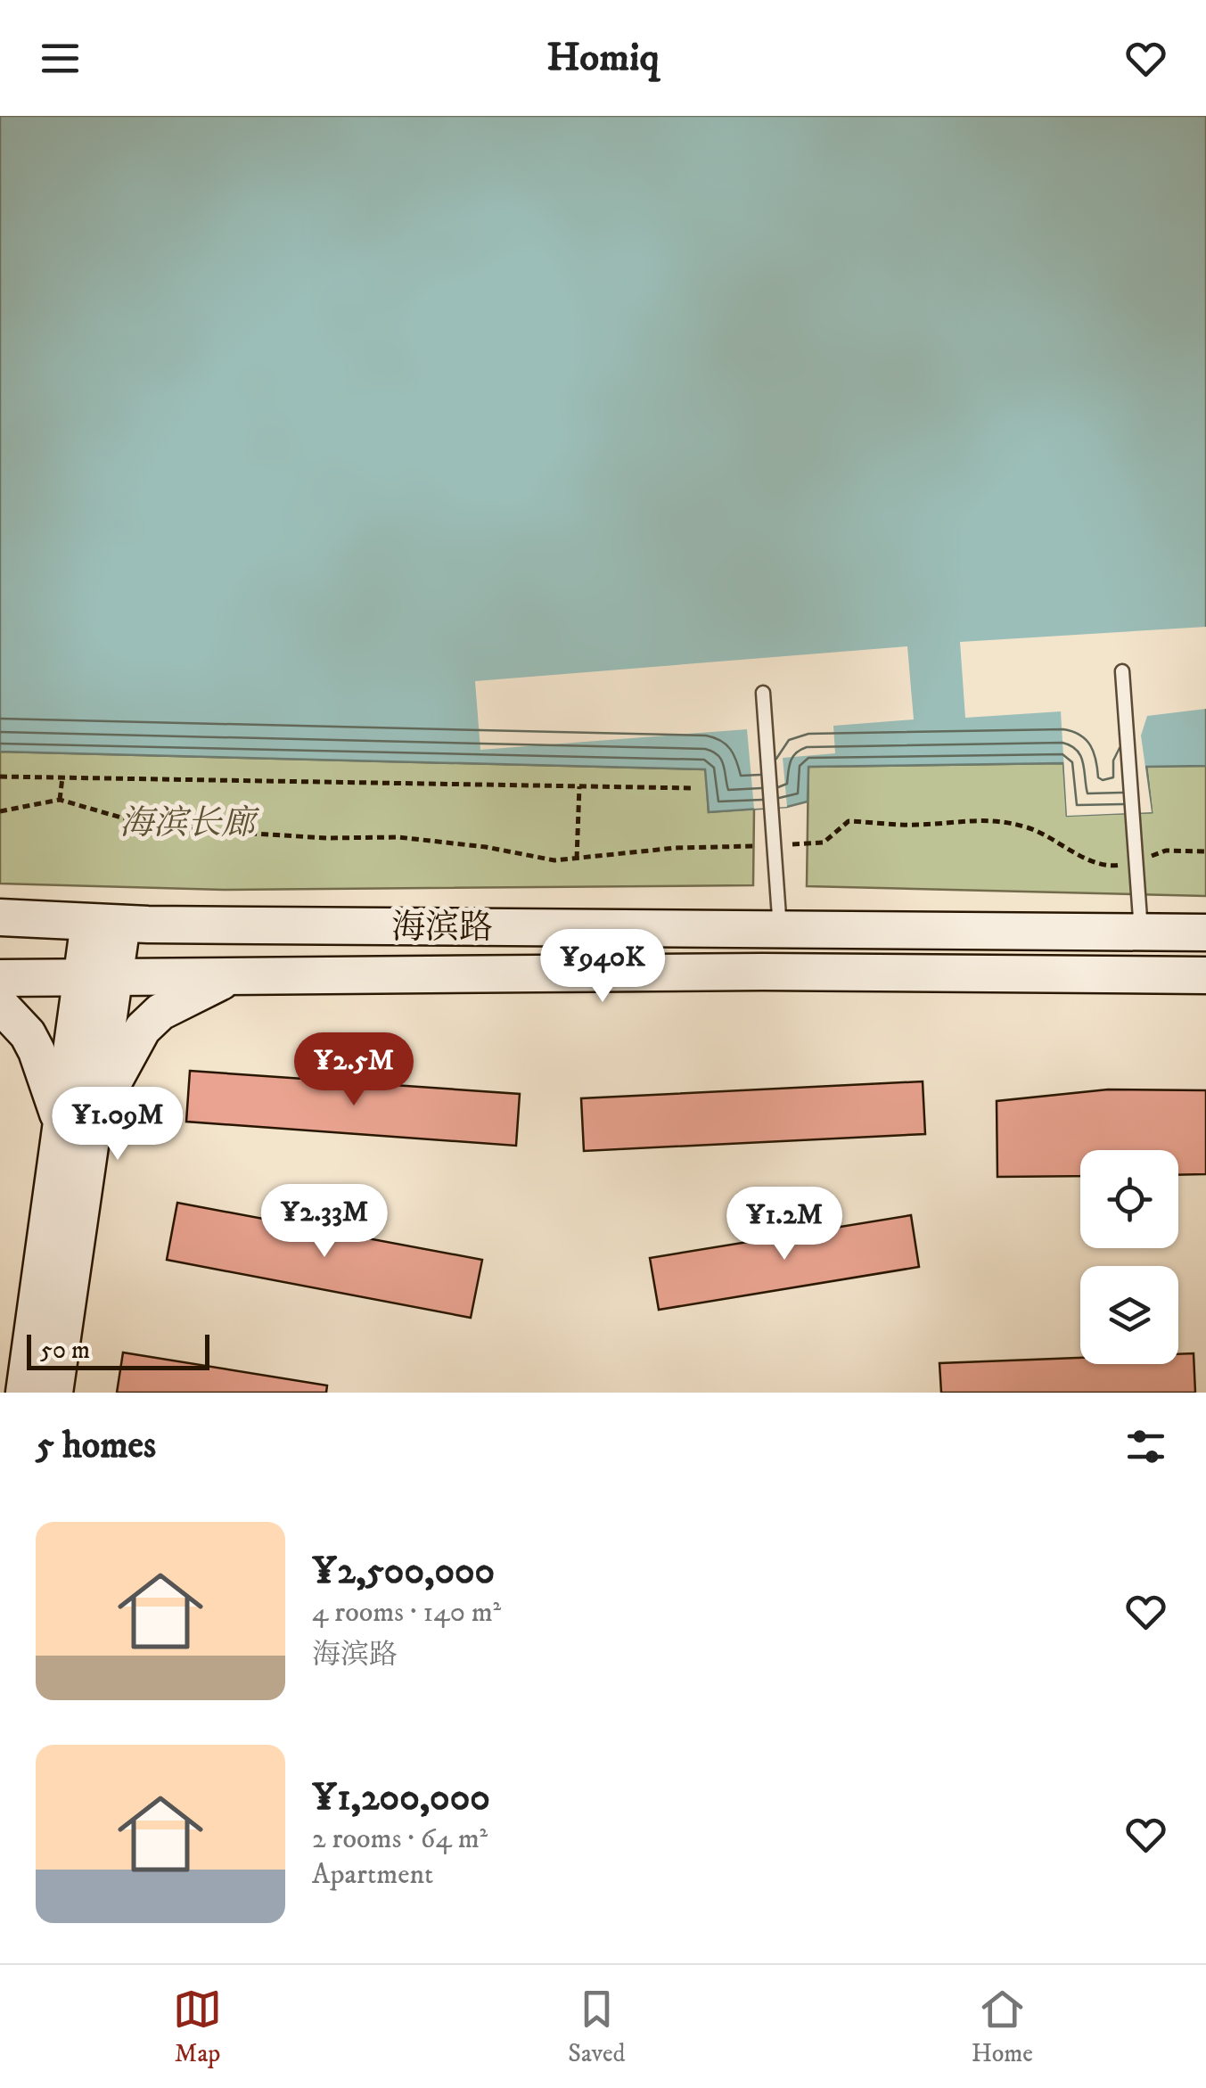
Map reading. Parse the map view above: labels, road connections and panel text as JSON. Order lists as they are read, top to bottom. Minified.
{"streets":{"main road":["海滨路"]},"parks":["海滨长廊"],"scale_bar":"50 m","page":{"header":"Homiq","price":["¥940K","¥2.5M","¥1.09M","¥2.33M","¥1.2M"],"scale":"50 m","heading":"5 homes","list":[{"name":"¥2,500,000","note":"4 rooms · 140 m² · 海滨路"},{"name":"¥1,200,000","note":"2 rooms · 64 m² · Apartment"}],"tabs":["Map","Saved","Home"]}}
